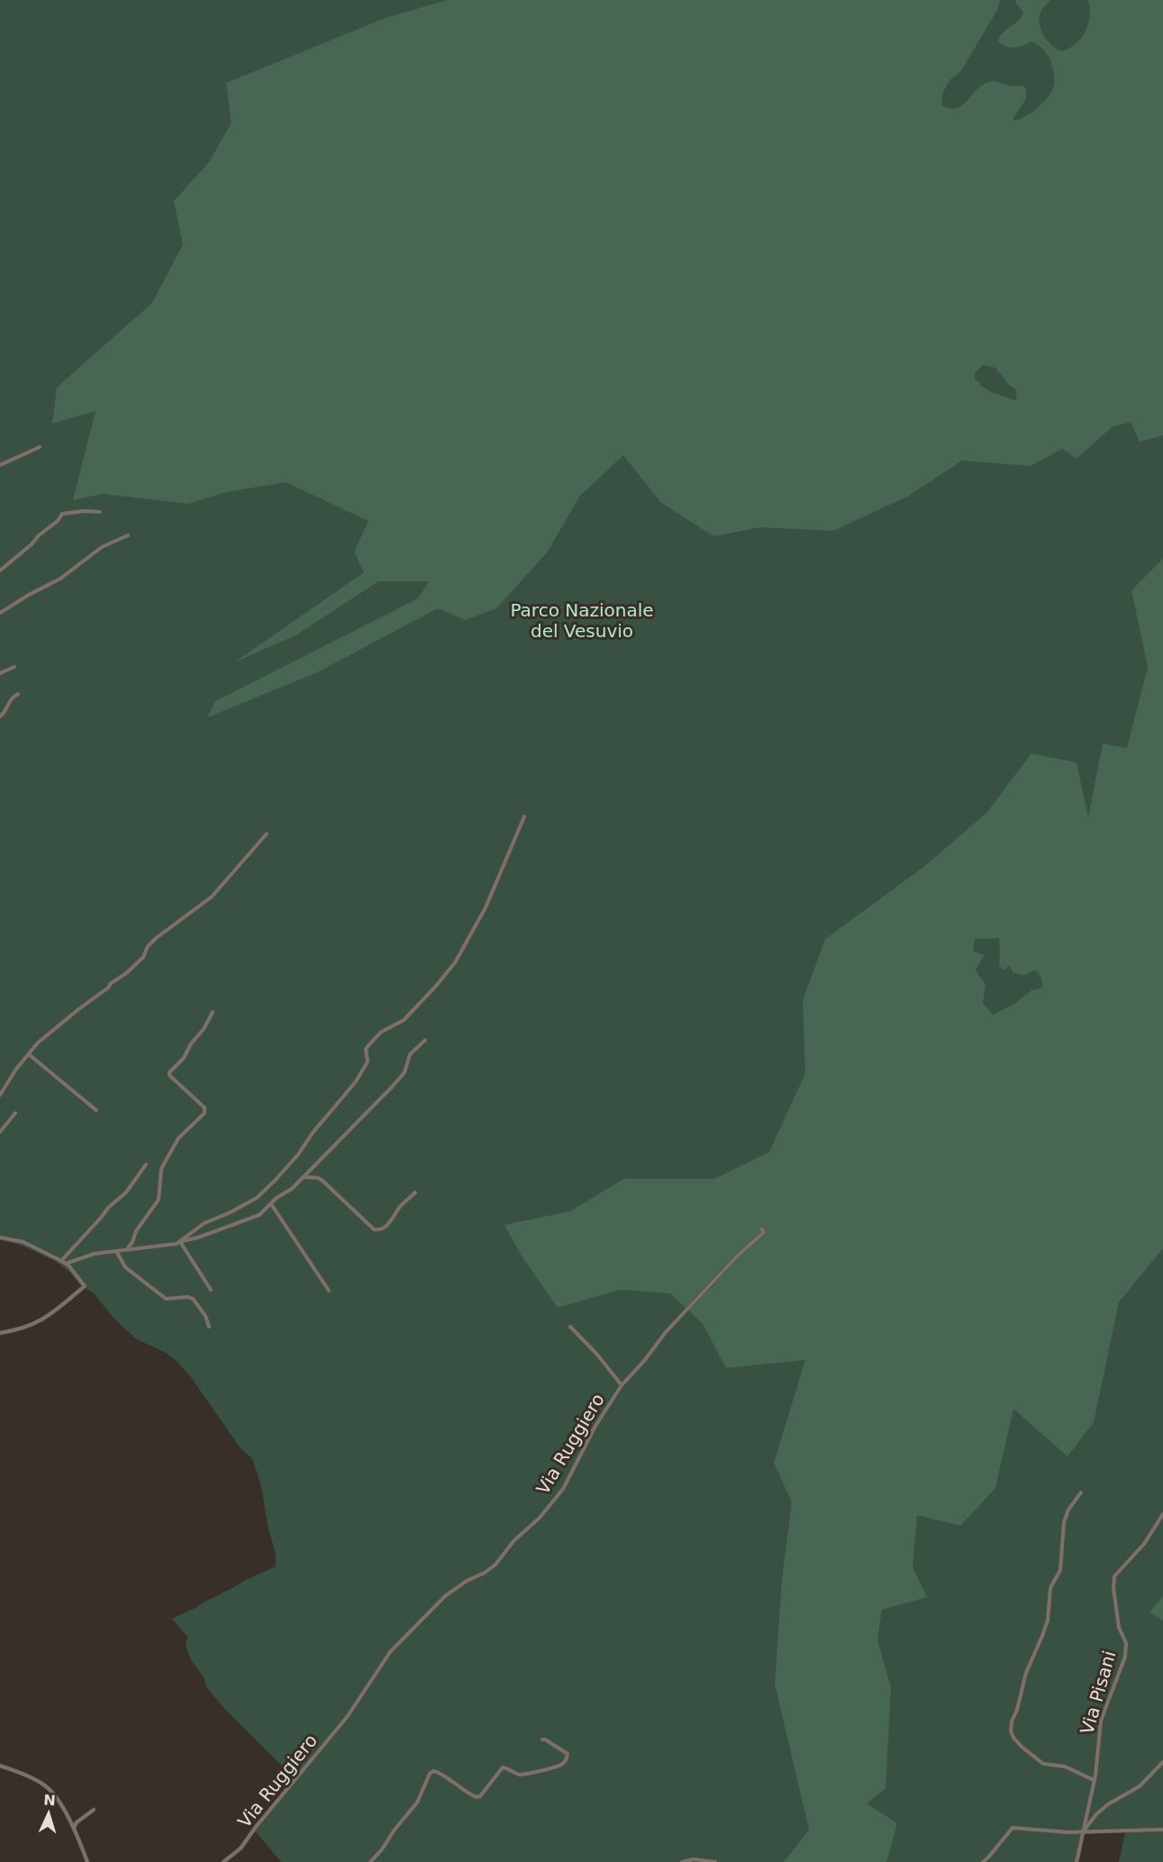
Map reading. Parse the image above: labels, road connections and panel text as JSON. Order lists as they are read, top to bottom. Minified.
{"streets":{"street":["Via Ruggiero","Via Pisani"]},"parks":["Parco Nazionale del Vesuvio"],"north":"top"}
